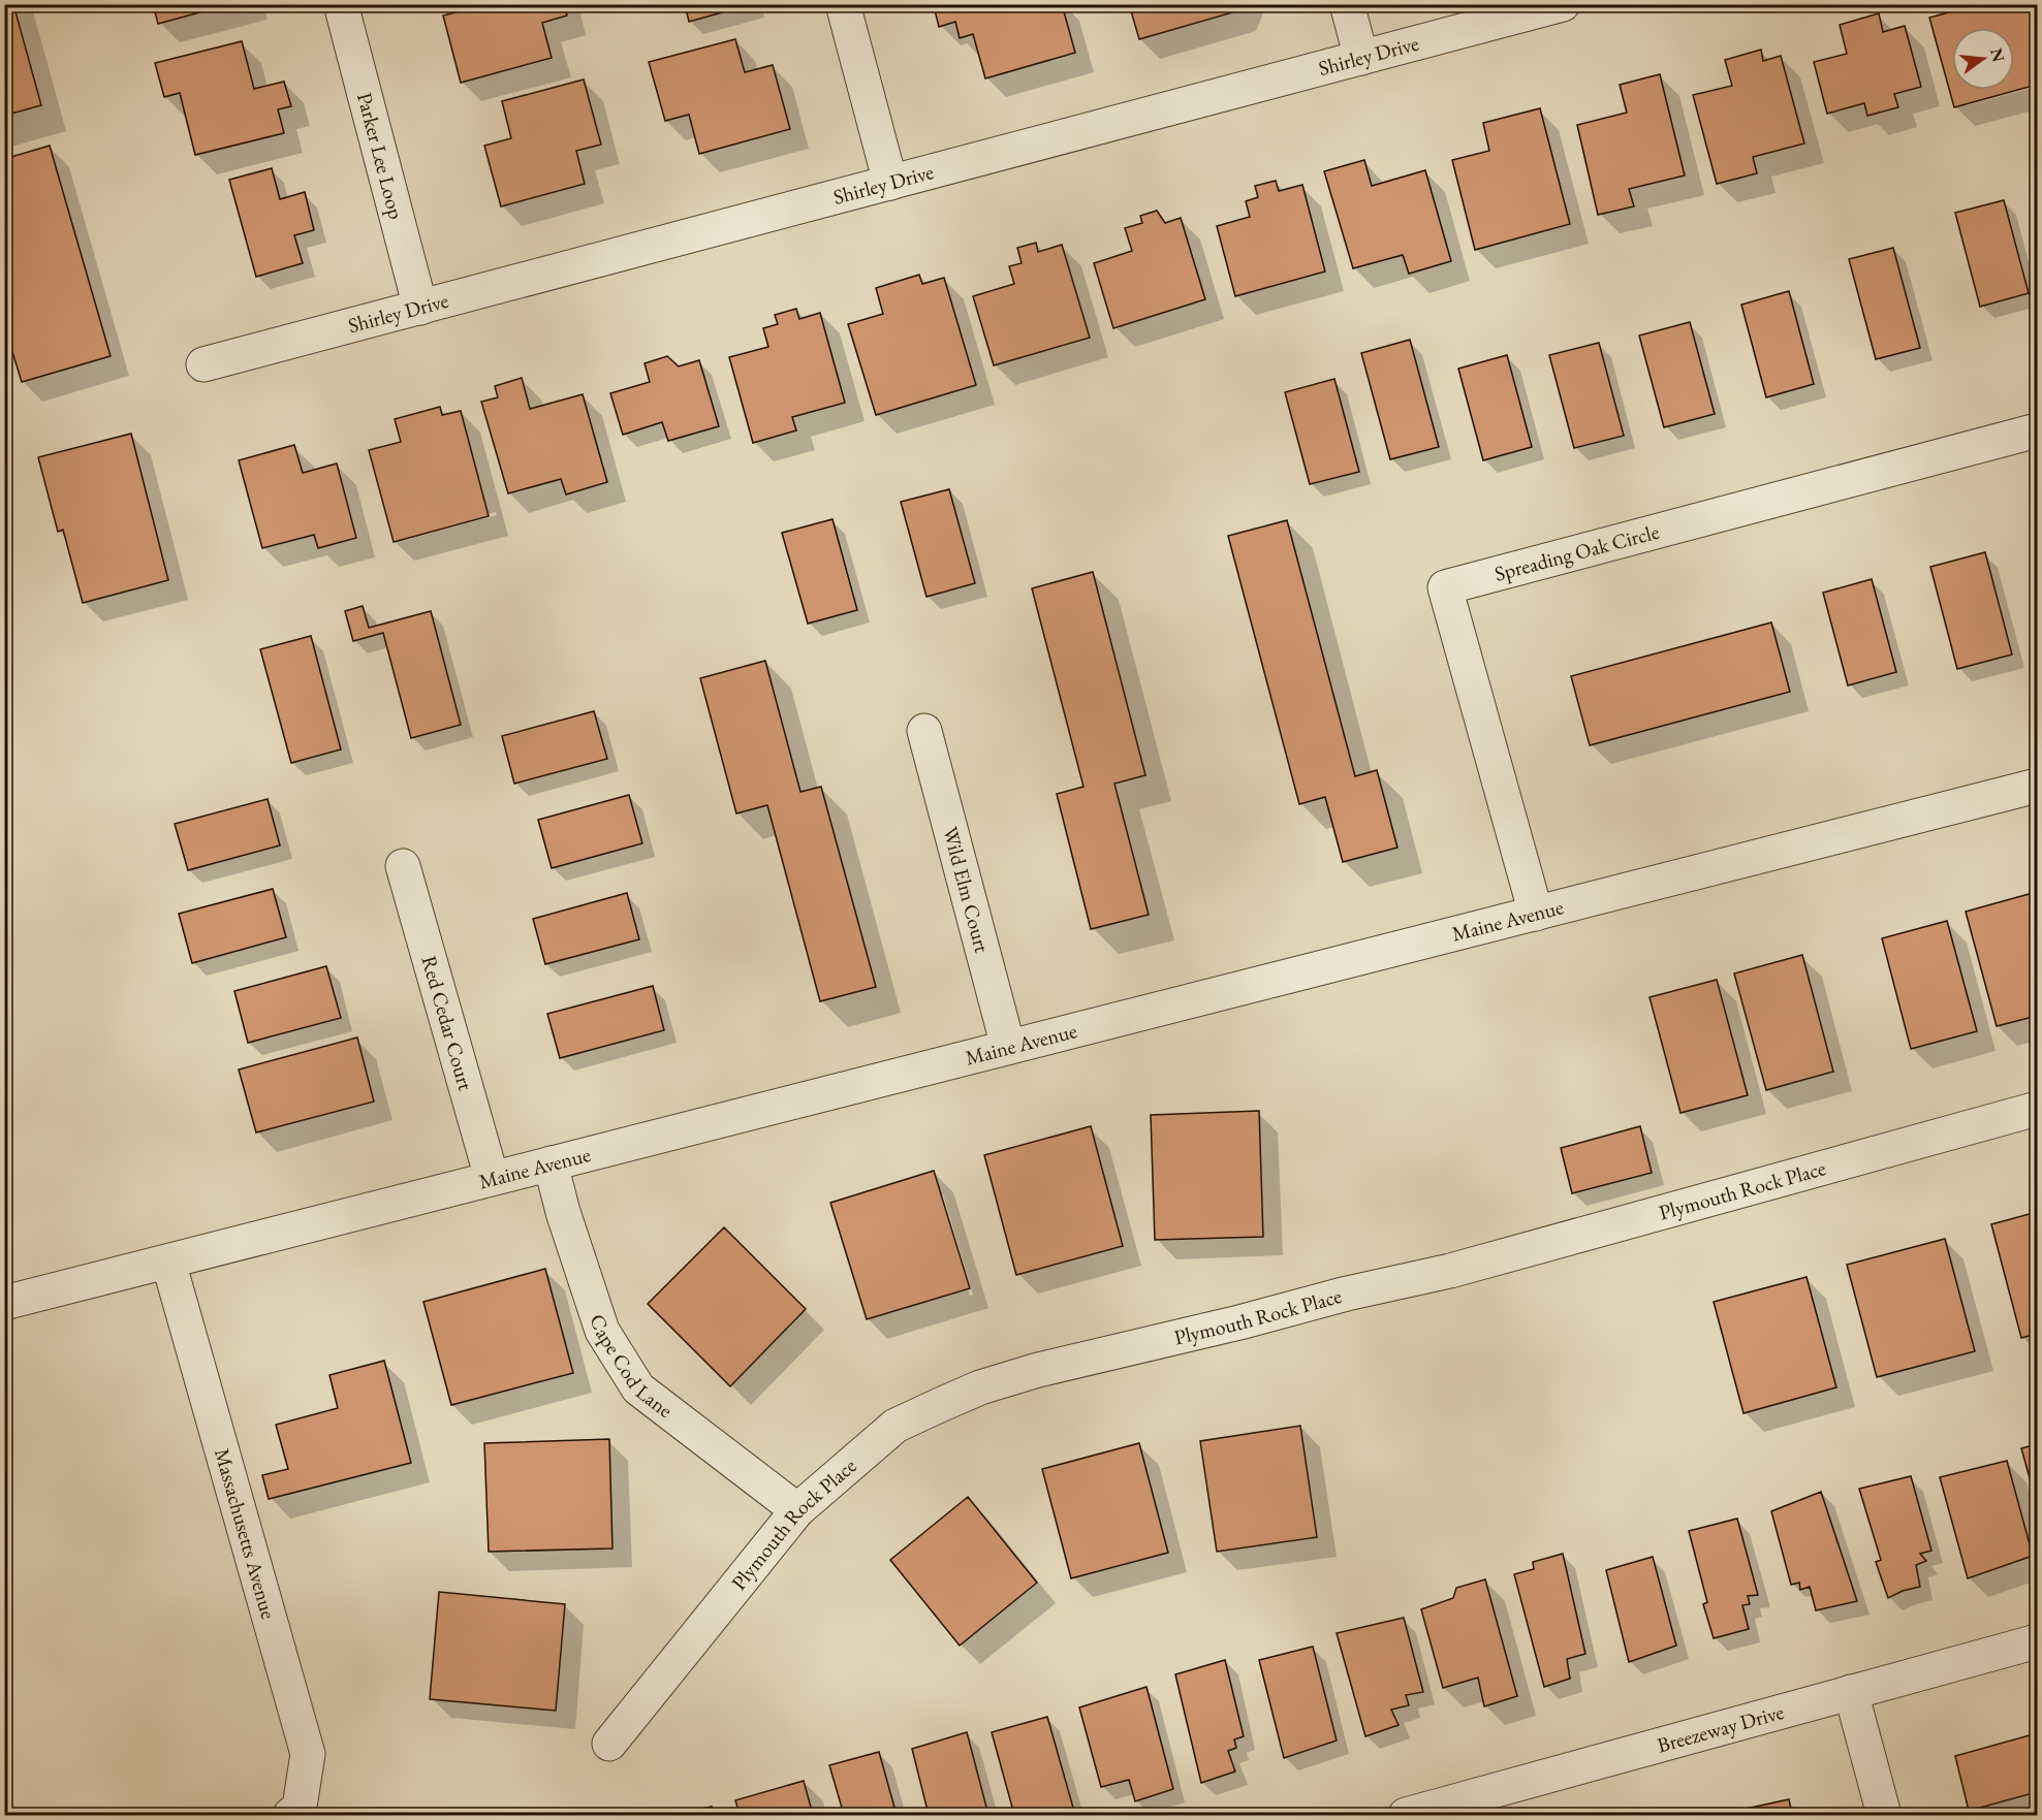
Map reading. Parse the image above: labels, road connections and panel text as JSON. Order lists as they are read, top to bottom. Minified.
{"streets":{"street":["Shirley Drive","Parker Lee Loop","Spreading Oak Circle","Wild Elm Court","Maine Avenue","Red Cedar Court","Plymouth Rock Place","Cape Cod Lane","Massachusetts Avenue","Breezeway Drive"]},"crossings":[["Shirley Drive","Parker Lee Loop"],["Spreading Oak Circle","Maine Avenue"],["Wild Elm Court","Maine Avenue"],["Maine Avenue","Red Cedar Court"],["Maine Avenue","Cape Cod Lane"],["Maine Avenue","Massachusetts Avenue"],["Plymouth Rock Place","Cape Cod Lane"]],"north":"right"}
